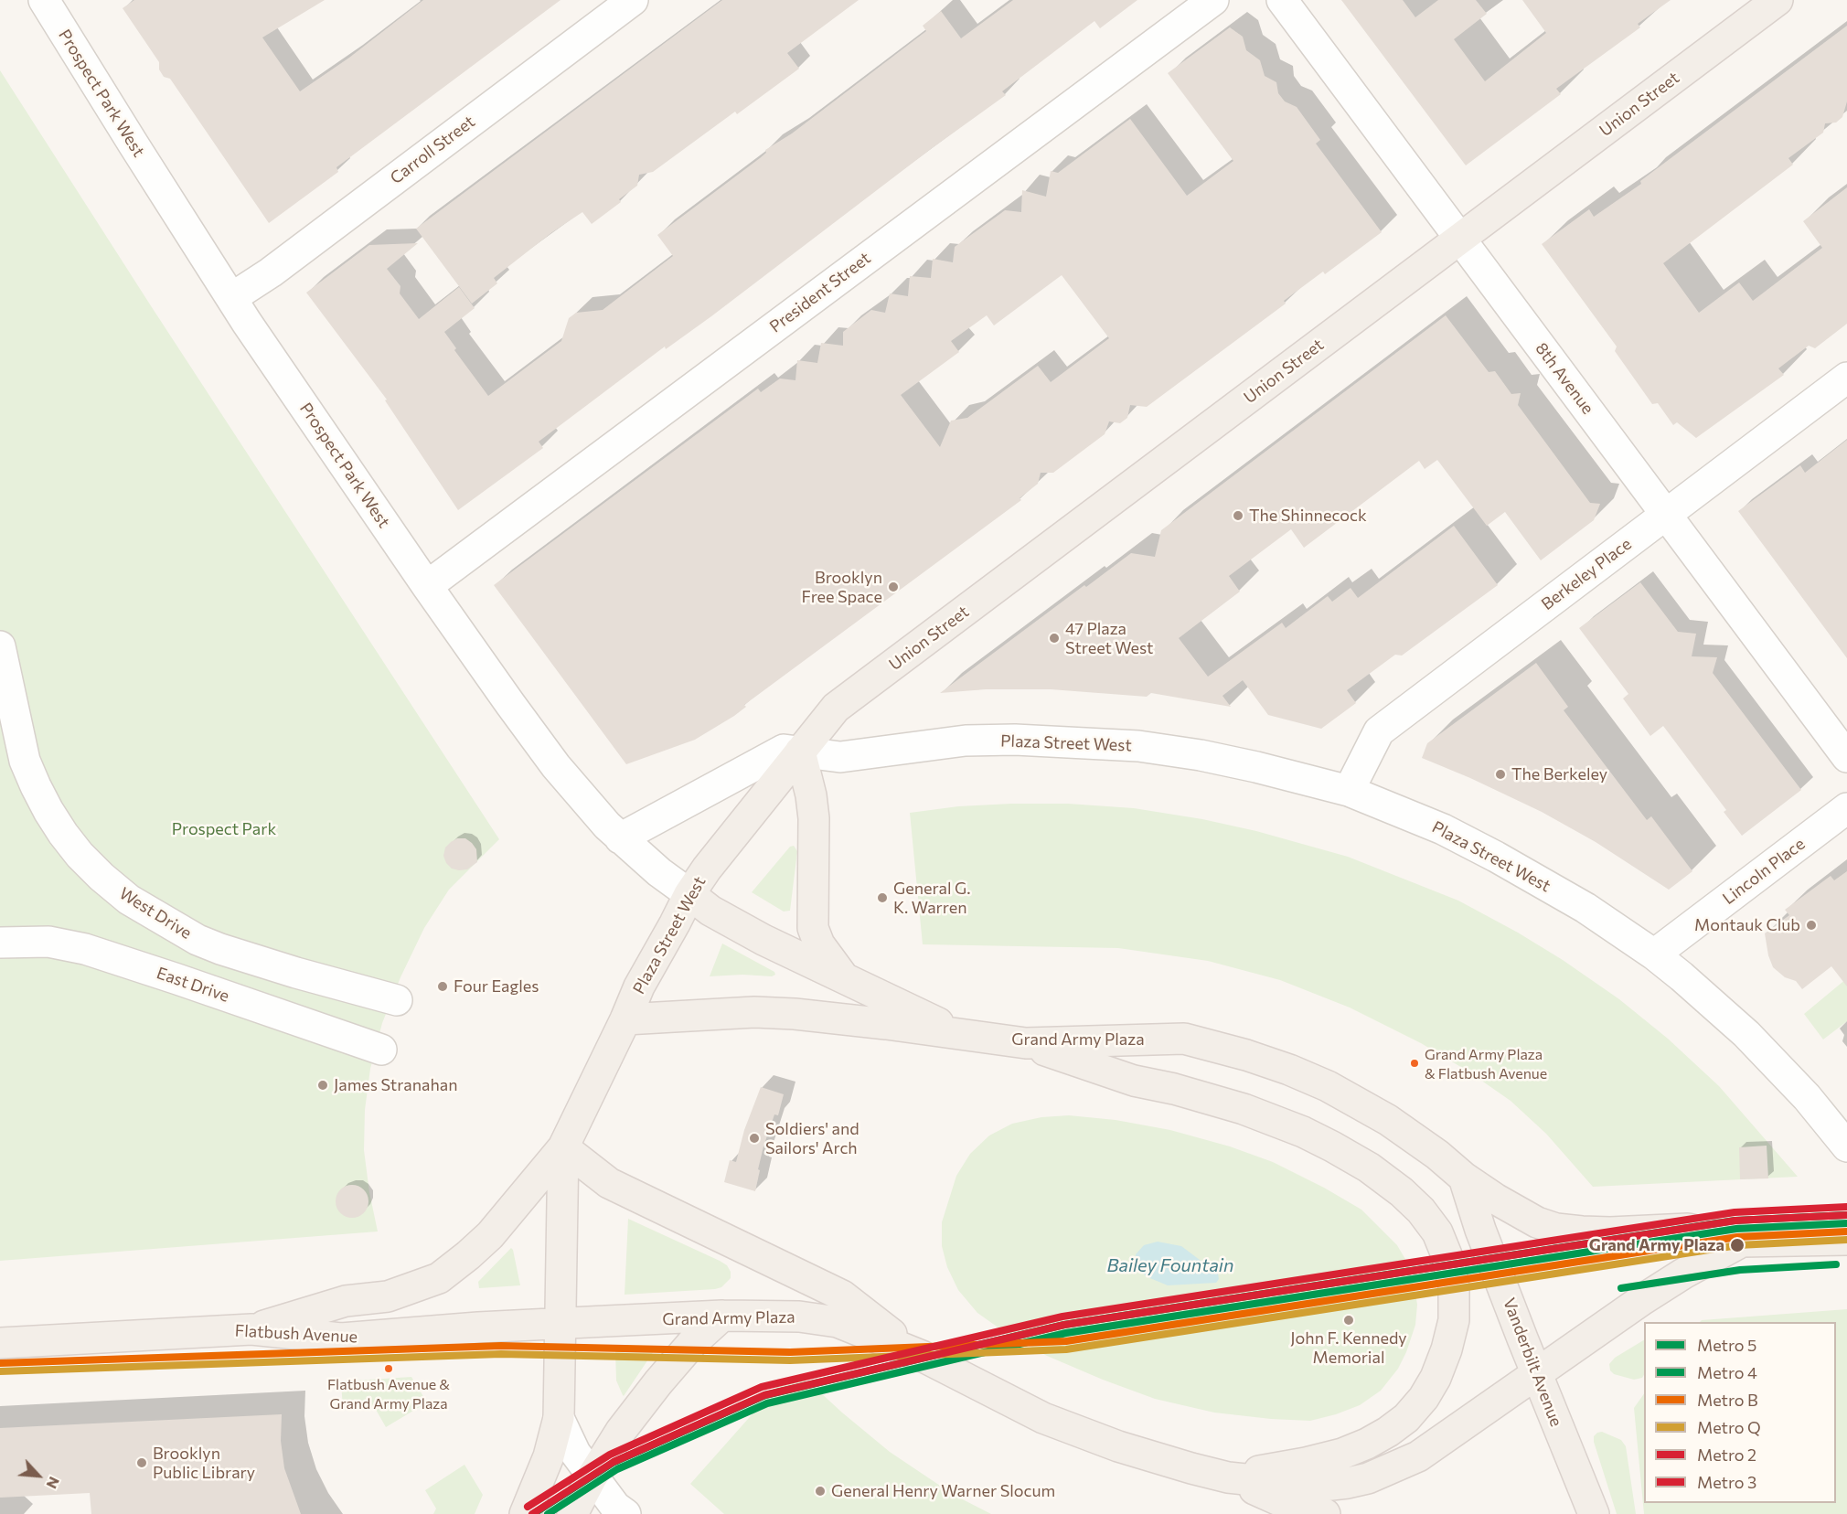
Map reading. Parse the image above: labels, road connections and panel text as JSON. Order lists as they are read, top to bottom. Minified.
{"streets":{"main road":["Union Street","Plaza Street West","Grand Army Plaza","Flatbush Avenue","Vanderbilt Avenue"],"street":["Prospect Park West","Carroll Street","President Street","8th Avenue","Berkeley Place","Lincoln Place","West Drive","East Drive"]},"crossings":[["Prospect Park West","Carroll Street"],["Prospect Park West","President Street"],["Prospect Park West","Plaza Street West"],["Union Street","8th Avenue"],["Union Street","Plaza Street West"],["8th Avenue","Berkeley Place"],["Berkeley Place","Plaza Street West"],["Plaza Street West","Lincoln Place"],["Plaza Street West","Grand Army Plaza"],["Plaza Street West","Flatbush Avenue"],["Grand Army Plaza","Flatbush Avenue"],["Grand Army Plaza","Vanderbilt Avenue"]],"water":["Bailey Fountain"],"parks":["Prospect Park"],"places":["The Shinnecock","Brooklyn Free Space","47 Plaza Street West","The Berkeley","General G. K. Warren","Montauk Club","Four Eagles","Grand Army Plaza & Flatbush Avenue","James Stranahan","Soldiers' and Sailors' Arch","Grand Army Plaza","John F. Kennedy Memorial","Flatbush Avenue & Grand Army Plaza","Brooklyn Public Library","General Henry Warner Slocum"],"lines":["metro line 3","metro line 5","metro line 2","metro line 4","metro line B","metro line Q"],"legend":["Metro 5","Metro 4","Metro B","Metro Q","Metro 2","Metro 3"],"north":"bottom right"}
